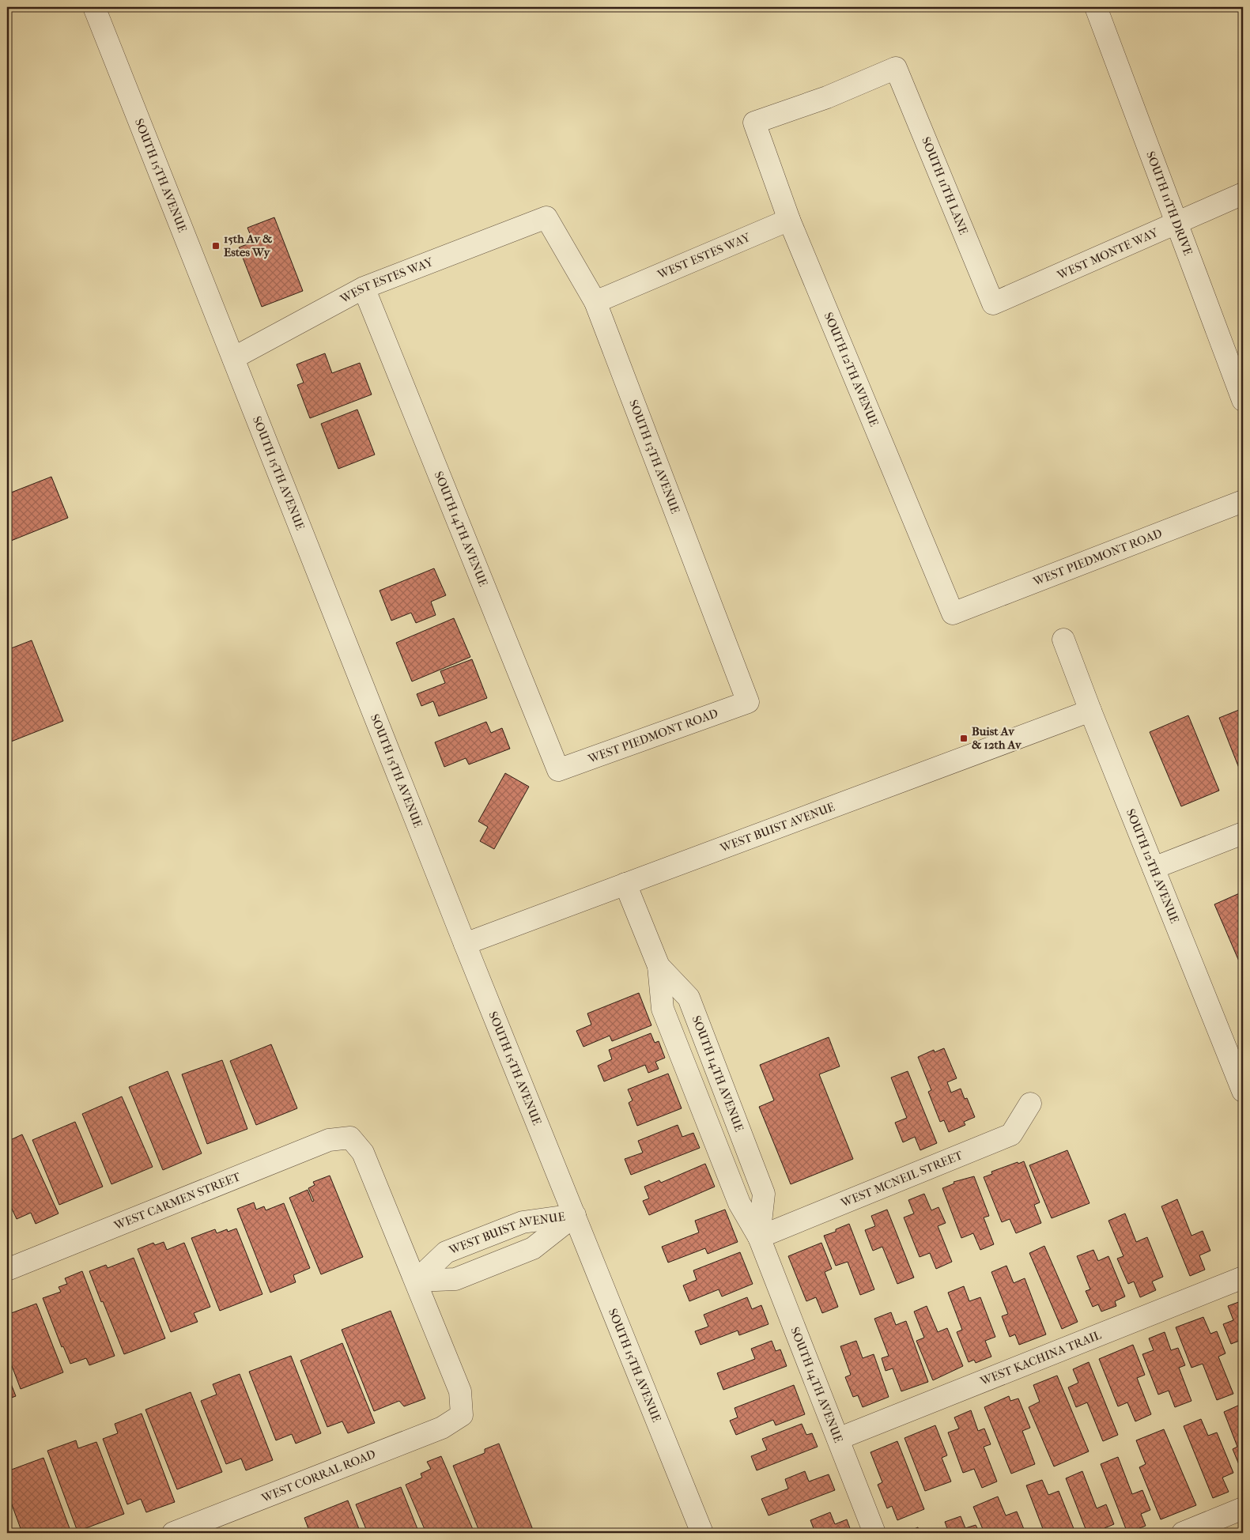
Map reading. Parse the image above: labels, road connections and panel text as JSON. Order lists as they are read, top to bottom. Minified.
{"streets":{"street":["SOUTH 15TH AVENUE","SOUTH 11TH LANE","SOUTH 11TH DRIVE","WEST MONTE WAY","WEST ESTES WAY","SOUTH 12TH AVENUE","SOUTH 13TH AVENUE","SOUTH 14TH AVENUE","WEST PIEDMONT ROAD","WEST BUIST AVENUE","WEST MCNEIL STREET","WEST CARMEN STREET","WEST KACHINA TRAIL","WEST CORRAL ROAD"]},"crossings":[["SOUTH 15TH AVENUE","WEST ESTES WAY"],["SOUTH 15TH AVENUE","WEST BUIST AVENUE"],["SOUTH 11TH LANE","WEST MONTE WAY"],["SOUTH 11TH LANE","SOUTH 12TH AVENUE"],["SOUTH 11TH DRIVE","WEST MONTE WAY"],["WEST ESTES WAY","SOUTH 12TH AVENUE"],["WEST ESTES WAY","SOUTH 13TH AVENUE"],["WEST ESTES WAY","SOUTH 14TH AVENUE"],["SOUTH 12TH AVENUE","WEST PIEDMONT ROAD"],["SOUTH 12TH AVENUE","WEST BUIST AVENUE"],["SOUTH 13TH AVENUE","WEST PIEDMONT ROAD"],["SOUTH 14TH AVENUE","WEST PIEDMONT ROAD"],["SOUTH 14TH AVENUE","WEST BUIST AVENUE"],["SOUTH 14TH AVENUE","WEST MCNEIL STREET"],["SOUTH 14TH AVENUE","WEST KACHINA TRAIL"],["WEST BUIST AVENUE","WEST CARMEN STREET"],["WEST BUIST AVENUE","WEST CORRAL ROAD"],["WEST CARMEN STREET","WEST CORRAL ROAD"]],"places":{"transit":["15th Av & Estes Wy","Buist Av & 12th Av"]}}
